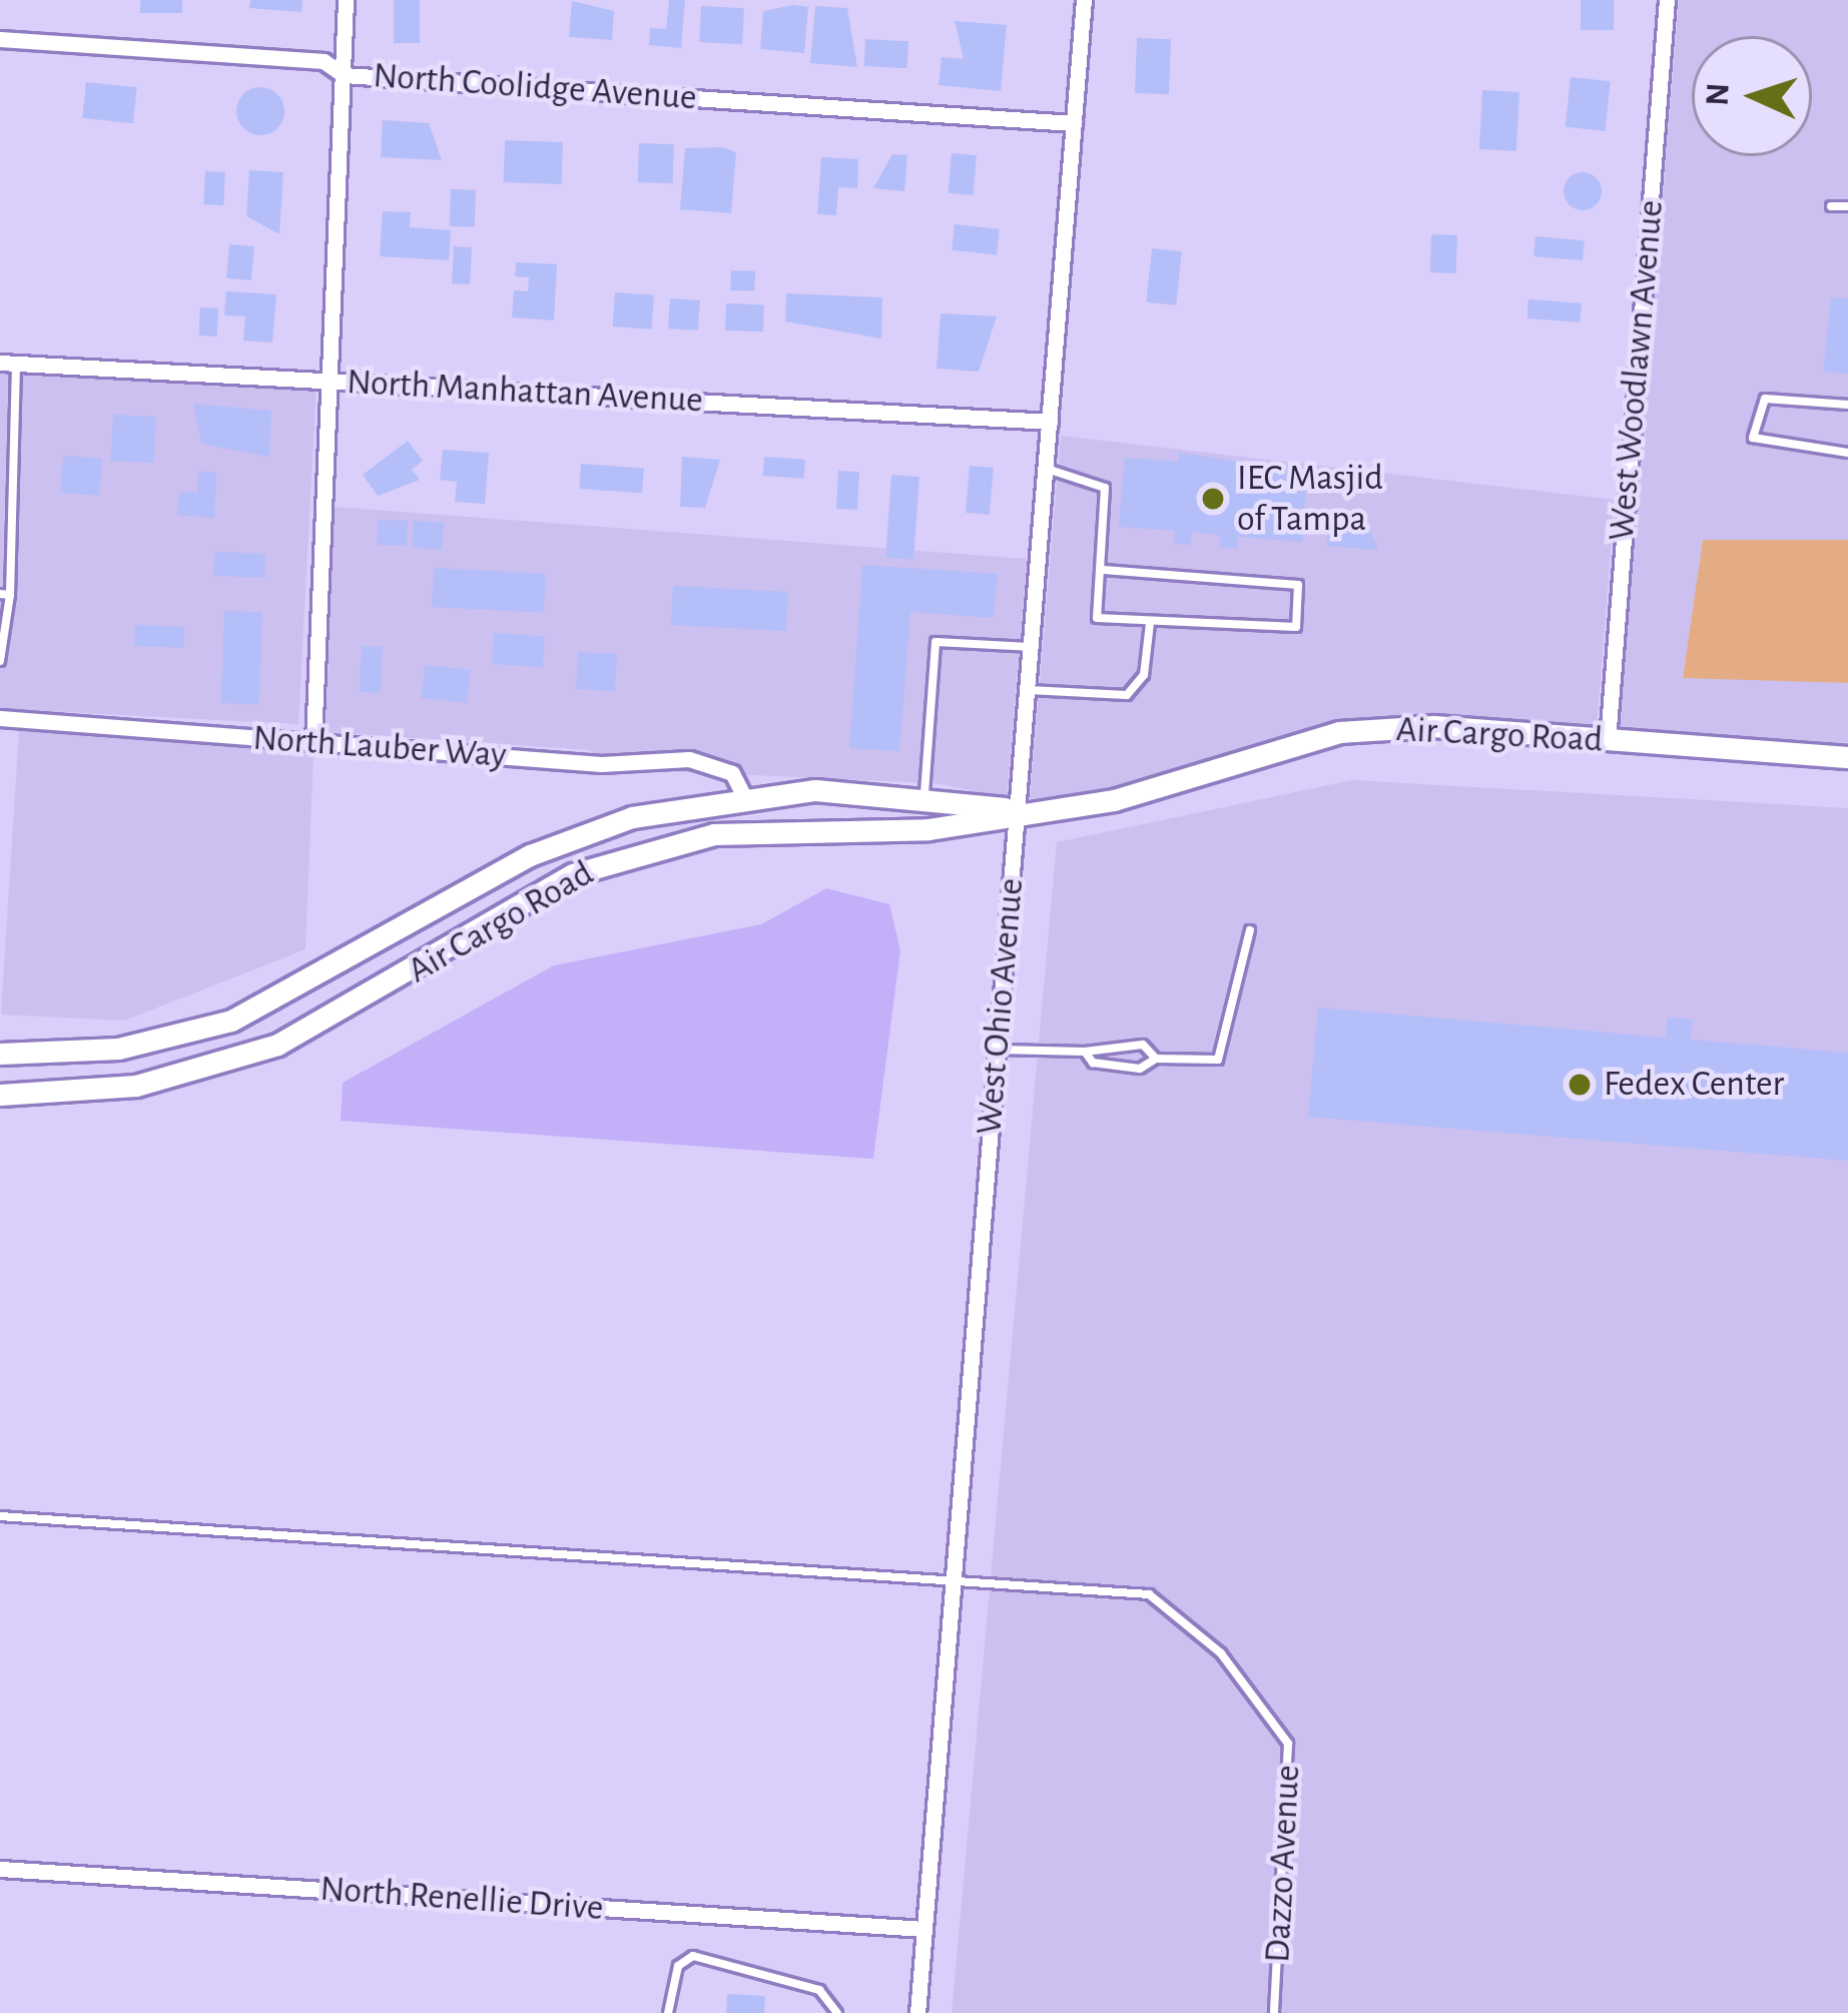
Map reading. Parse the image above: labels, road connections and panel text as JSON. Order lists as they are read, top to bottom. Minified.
{"streets":{"street":["North Coolidge Avenue","West Woodlawn Avenue","North Manhattan Avenue","Air Cargo Road","North Lauber Way","West Ohio Avenue","North Renellie Drive"],"lane":["Dazzo Avenue"]},"crossings":[["North Coolidge Avenue","West Ohio Avenue"],["West Woodlawn Avenue","Air Cargo Road"],["North Manhattan Avenue","West Ohio Avenue"],["Air Cargo Road","North Lauber Way"],["Air Cargo Road","West Ohio Avenue"],["West Ohio Avenue","Dazzo Avenue"],["West Ohio Avenue","North Renellie Drive"]],"places":["IEC Masjid of Tampa","Fedex Center"],"north":"left"}
